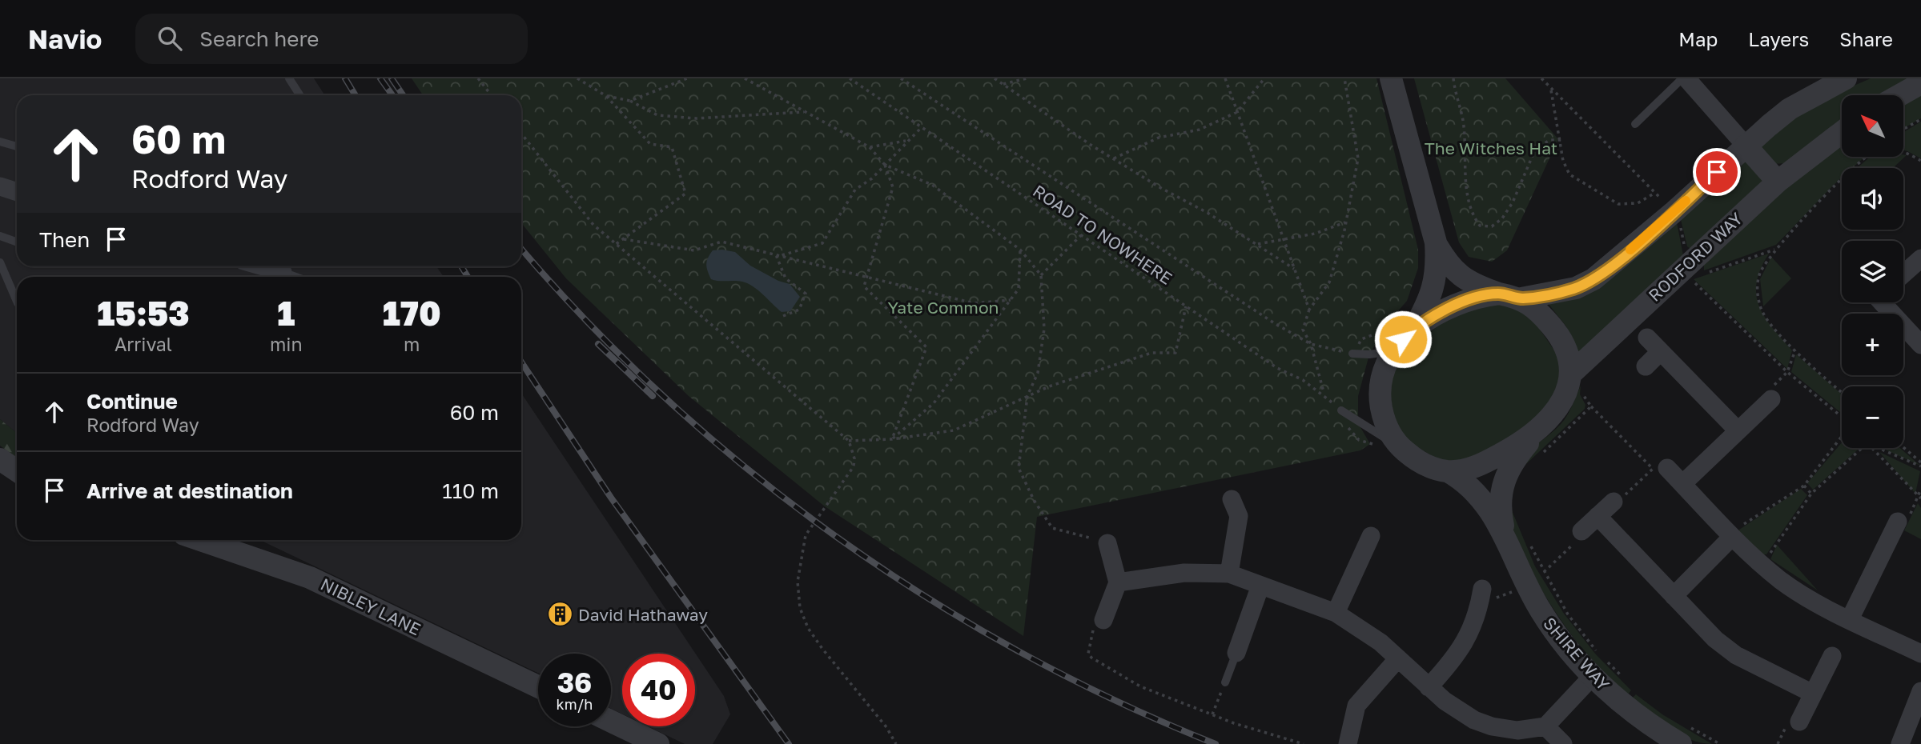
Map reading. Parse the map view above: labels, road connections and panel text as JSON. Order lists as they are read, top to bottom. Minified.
{"streets":{"street":["RODFORD WAY","NIBLEY LANE","SHIRE WAY"],"path":["ROAD TO NOWHERE"]},"crossings":[["RODFORD WAY","SHIRE WAY"]],"parks":["The Witches Hat","Yate Common"],"places":{"building":["David Hathaway"]},"north":"top left","page":{"header":"Navio","search":"Search here","nav":["Map","Layers","Share"],"map_buttons":["+","−"],"turn":["60 m","Rodford Way"],"then":"Then","eta":["15:53","Arrival","1","min","170","m"],"list":[{"name":"Continue","note":"Rodford Way","value":"60 m"},{"name":"Arrive at destination","value":"110 m"}],"speed":"36 km/h","limit":"40"}}
